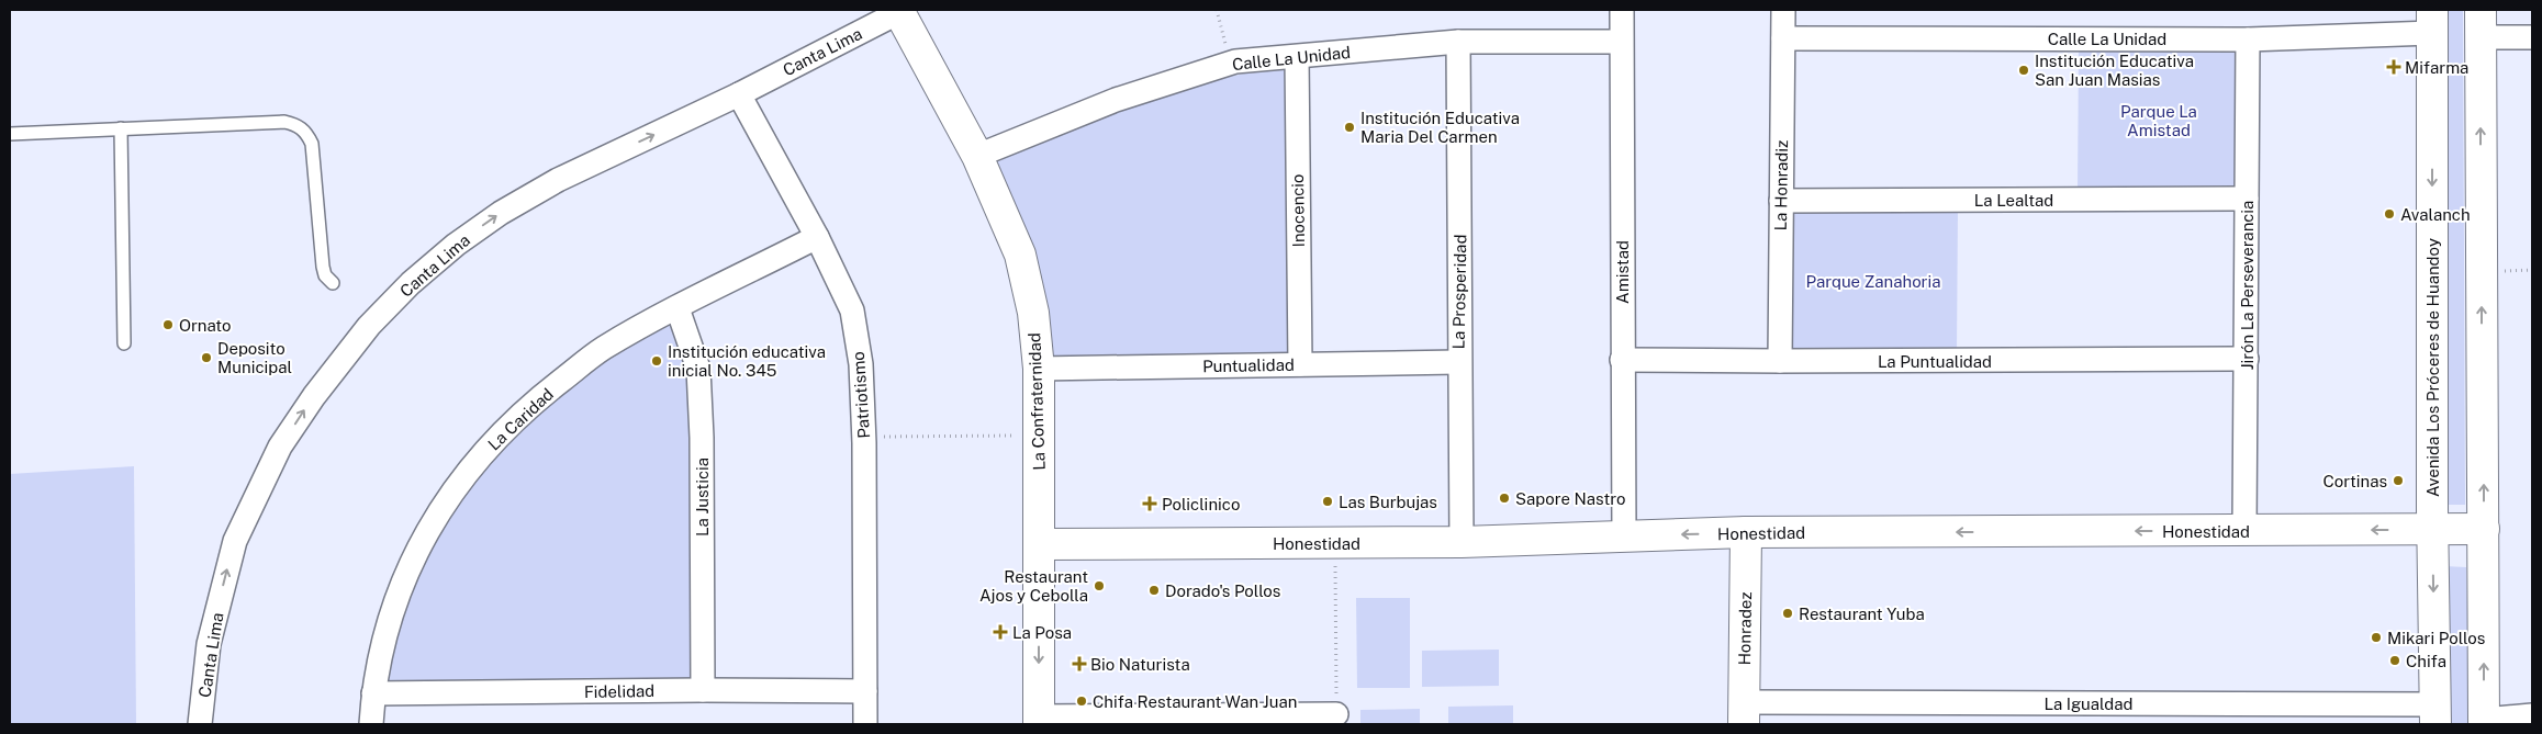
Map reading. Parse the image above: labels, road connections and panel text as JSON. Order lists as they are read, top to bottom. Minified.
{"streets":{"street":["Calle La Unidad","Canta Lima","La Honradiz","La Lealtad","Inocencio","Amistad","Jirón La Perseverancia","La Prosperidad","La Puntualidad","Puntualidad","Avenida Los Próceres de Huandoy","Patriotismo","La Confraternidad","La Caridad","La Justicia","Honestidad","Honradez","Fidelidad","La Igualdad"]},"crossings":[["Calle La Unidad","La Honradiz"],["Calle La Unidad","Inocencio"],["Calle La Unidad","Amistad"],["Calle La Unidad","Jirón La Perseverancia"],["Calle La Unidad","La Prosperidad"],["Calle La Unidad","Avenida Los Próceres de Huandoy"],["Calle La Unidad","La Confraternidad"],["Canta Lima","Patriotismo"],["Canta Lima","La Confraternidad"],["La Honradiz","La Lealtad"],["La Honradiz","La Puntualidad"],["La Lealtad","Jirón La Perseverancia"],["Inocencio","Puntualidad"],["Amistad","La Puntualidad"],["Amistad","Honestidad"],["Jirón La Perseverancia","La Puntualidad"],["Jirón La Perseverancia","Honestidad"],["La Prosperidad","Puntualidad"],["La Prosperidad","Honestidad"],["Puntualidad","La Confraternidad"],["Avenida Los Próceres de Huandoy","Honestidad"],["Avenida Los Próceres de Huandoy","La Igualdad"],["Patriotismo","La Caridad"],["Patriotismo","Fidelidad"],["La Confraternidad","Honestidad"],["La Caridad","La Justicia"],["La Caridad","Fidelidad"],["La Justicia","Fidelidad"],["Honestidad","Honradez"],["Honradez","La Igualdad"]],"one_way":["Canta Lima","Honestidad"],"parks":["Parque La Amistad","Parque Zanahoria"],"places":{"health":["Mifarma","Policlinico","La Posa","Bio Naturista"],"other":["Institución Educativa San Juan Masias","Institución Educativa Maria Del Carmen","Avalanch","Ornato","Deposito Municipal","Institución educativa inicial No. 345","Cortinas","Sapore Nastro","Las Burbujas","Restaurant Ajos y Cebolla","Dorado's Pollos","Restaurant Yuba","Mikari Pollos","Chifa","Chifa Restaurant Wan Juan"]}}
